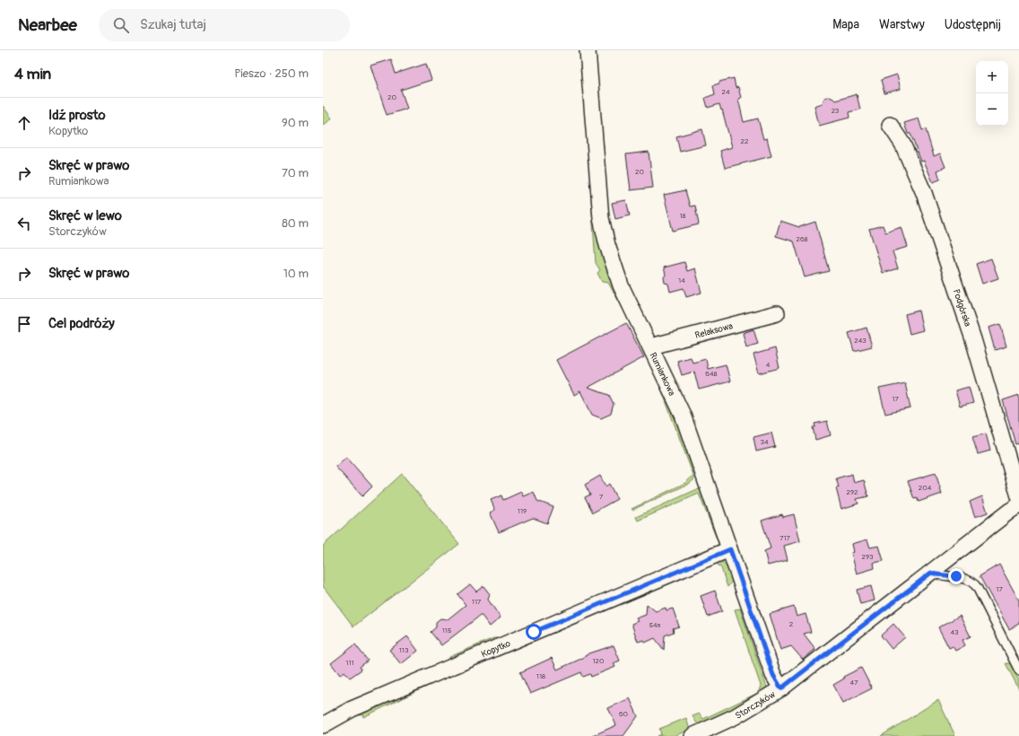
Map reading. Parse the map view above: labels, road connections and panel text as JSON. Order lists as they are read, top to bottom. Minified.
{"streets":{"street":["Podgórska","Relaksowa","Rumiankowa","Kopytko","Storczyków"]},"crossings":[["Relaksowa","Rumiankowa"],["Rumiankowa","Kopytko"],["Rumiankowa","Storczyków"]],"house_numbers":["24","20","23","22","20","18","268","14","243","4","648","17","34","204","292","7","119","717","293","17","117","2","54a","115","43","113","120","111","118","47","60"],"page":{"header":"Nearbee","search":"Szukaj tutaj","nav":["Mapa","Warstwy","Udostępnij"],"heading":["4 min","Pieszo · 250 m"],"map_buttons":["+","−"],"list":[["Idź prosto","Kopytko","90 m"],["Skręć w prawo","Rumiankowa","70 m"],["Skręć w lewo","Storczyków","80 m"],["Skręć w prawo","10 m"],"Cel podróży"]}}
